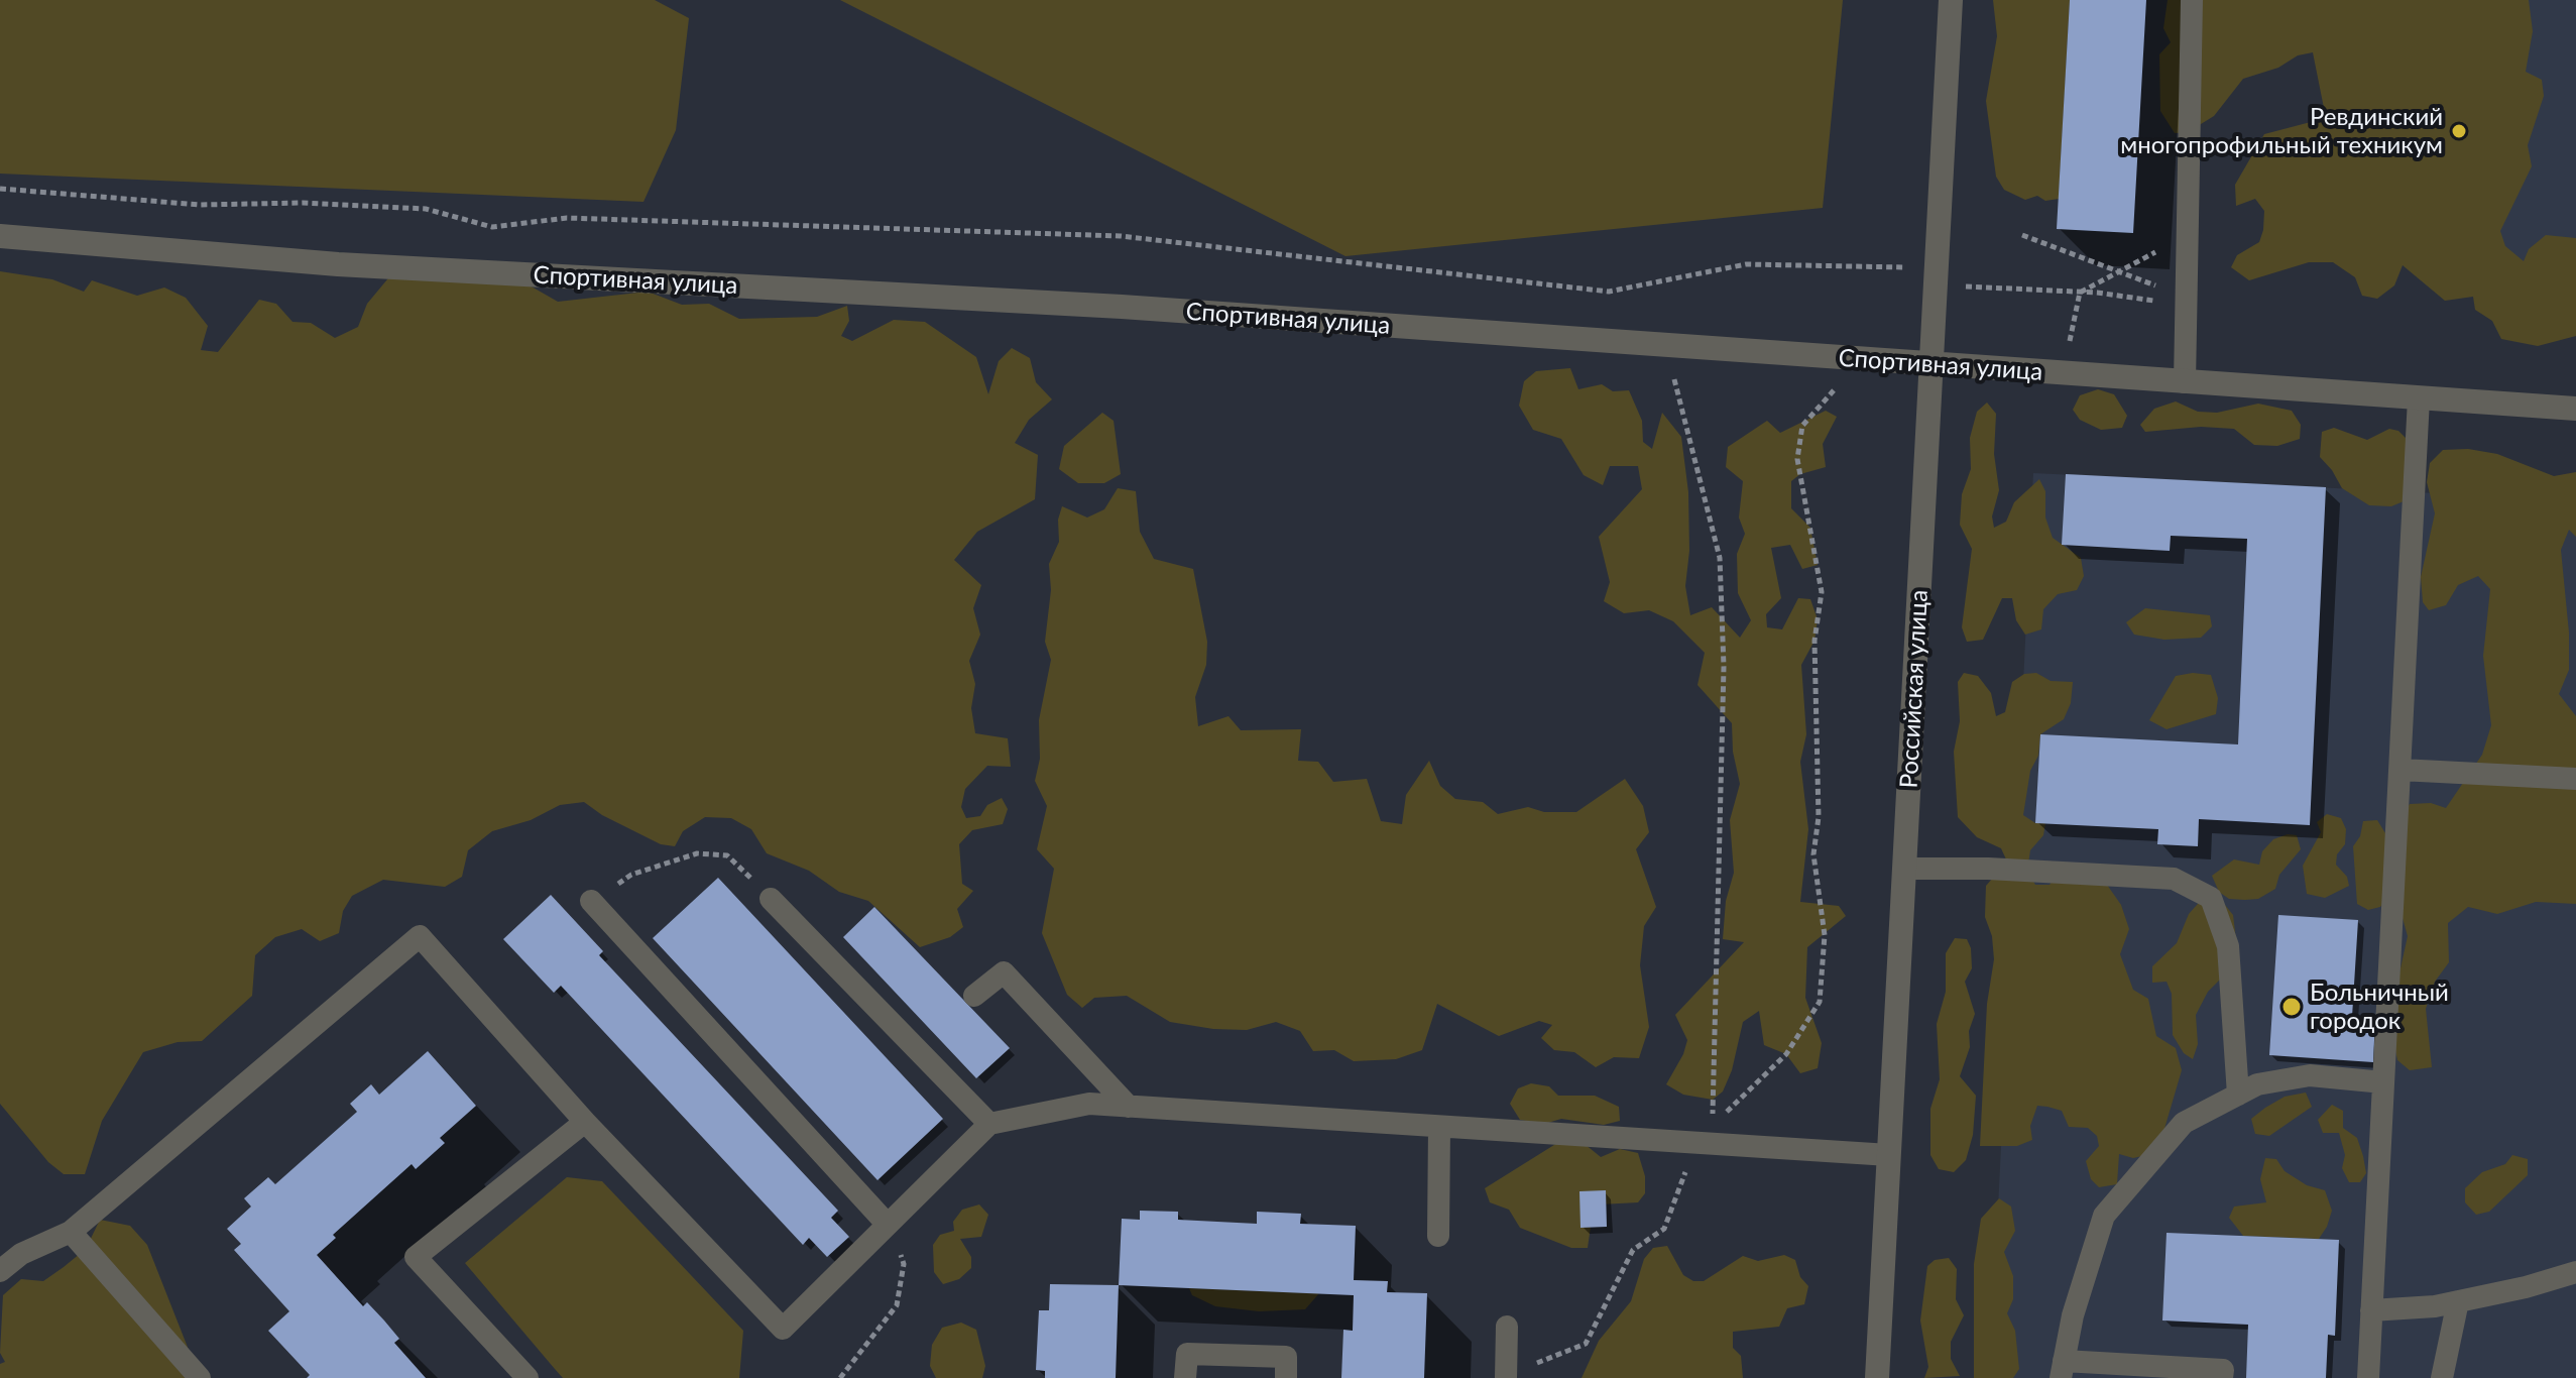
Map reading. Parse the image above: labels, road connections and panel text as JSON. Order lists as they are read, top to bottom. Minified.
{"streets":{"street":["Спортивная улица","Российская улица"]},"crossings":[["Спортивная улица","Российская улица"]],"places":["Ревдинский многопрофильный техникум","Больничный городок"]}
